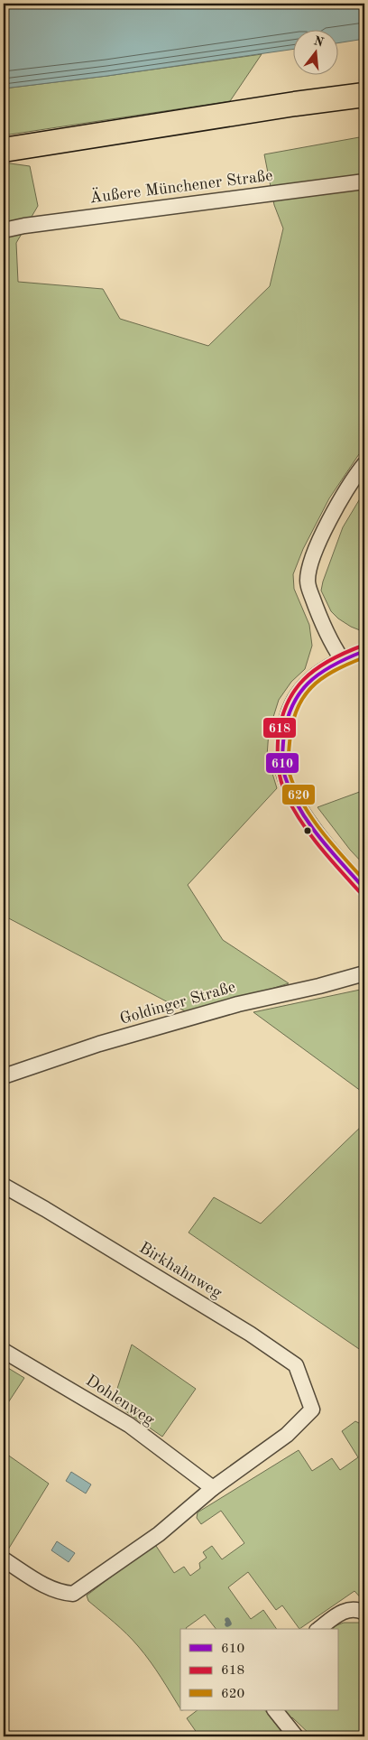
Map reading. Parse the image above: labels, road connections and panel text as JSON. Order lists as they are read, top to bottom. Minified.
{"streets":{"street":["Äußere Münchener Straße","Goldinger Straße","Birkhahnweg","Dohlenweg"]},"crossings":[["Birkhahnweg","Dohlenweg"]],"lines":["transit line 618","transit line 610","transit line 620"],"legend":["610","618","620"],"north":"top"}
